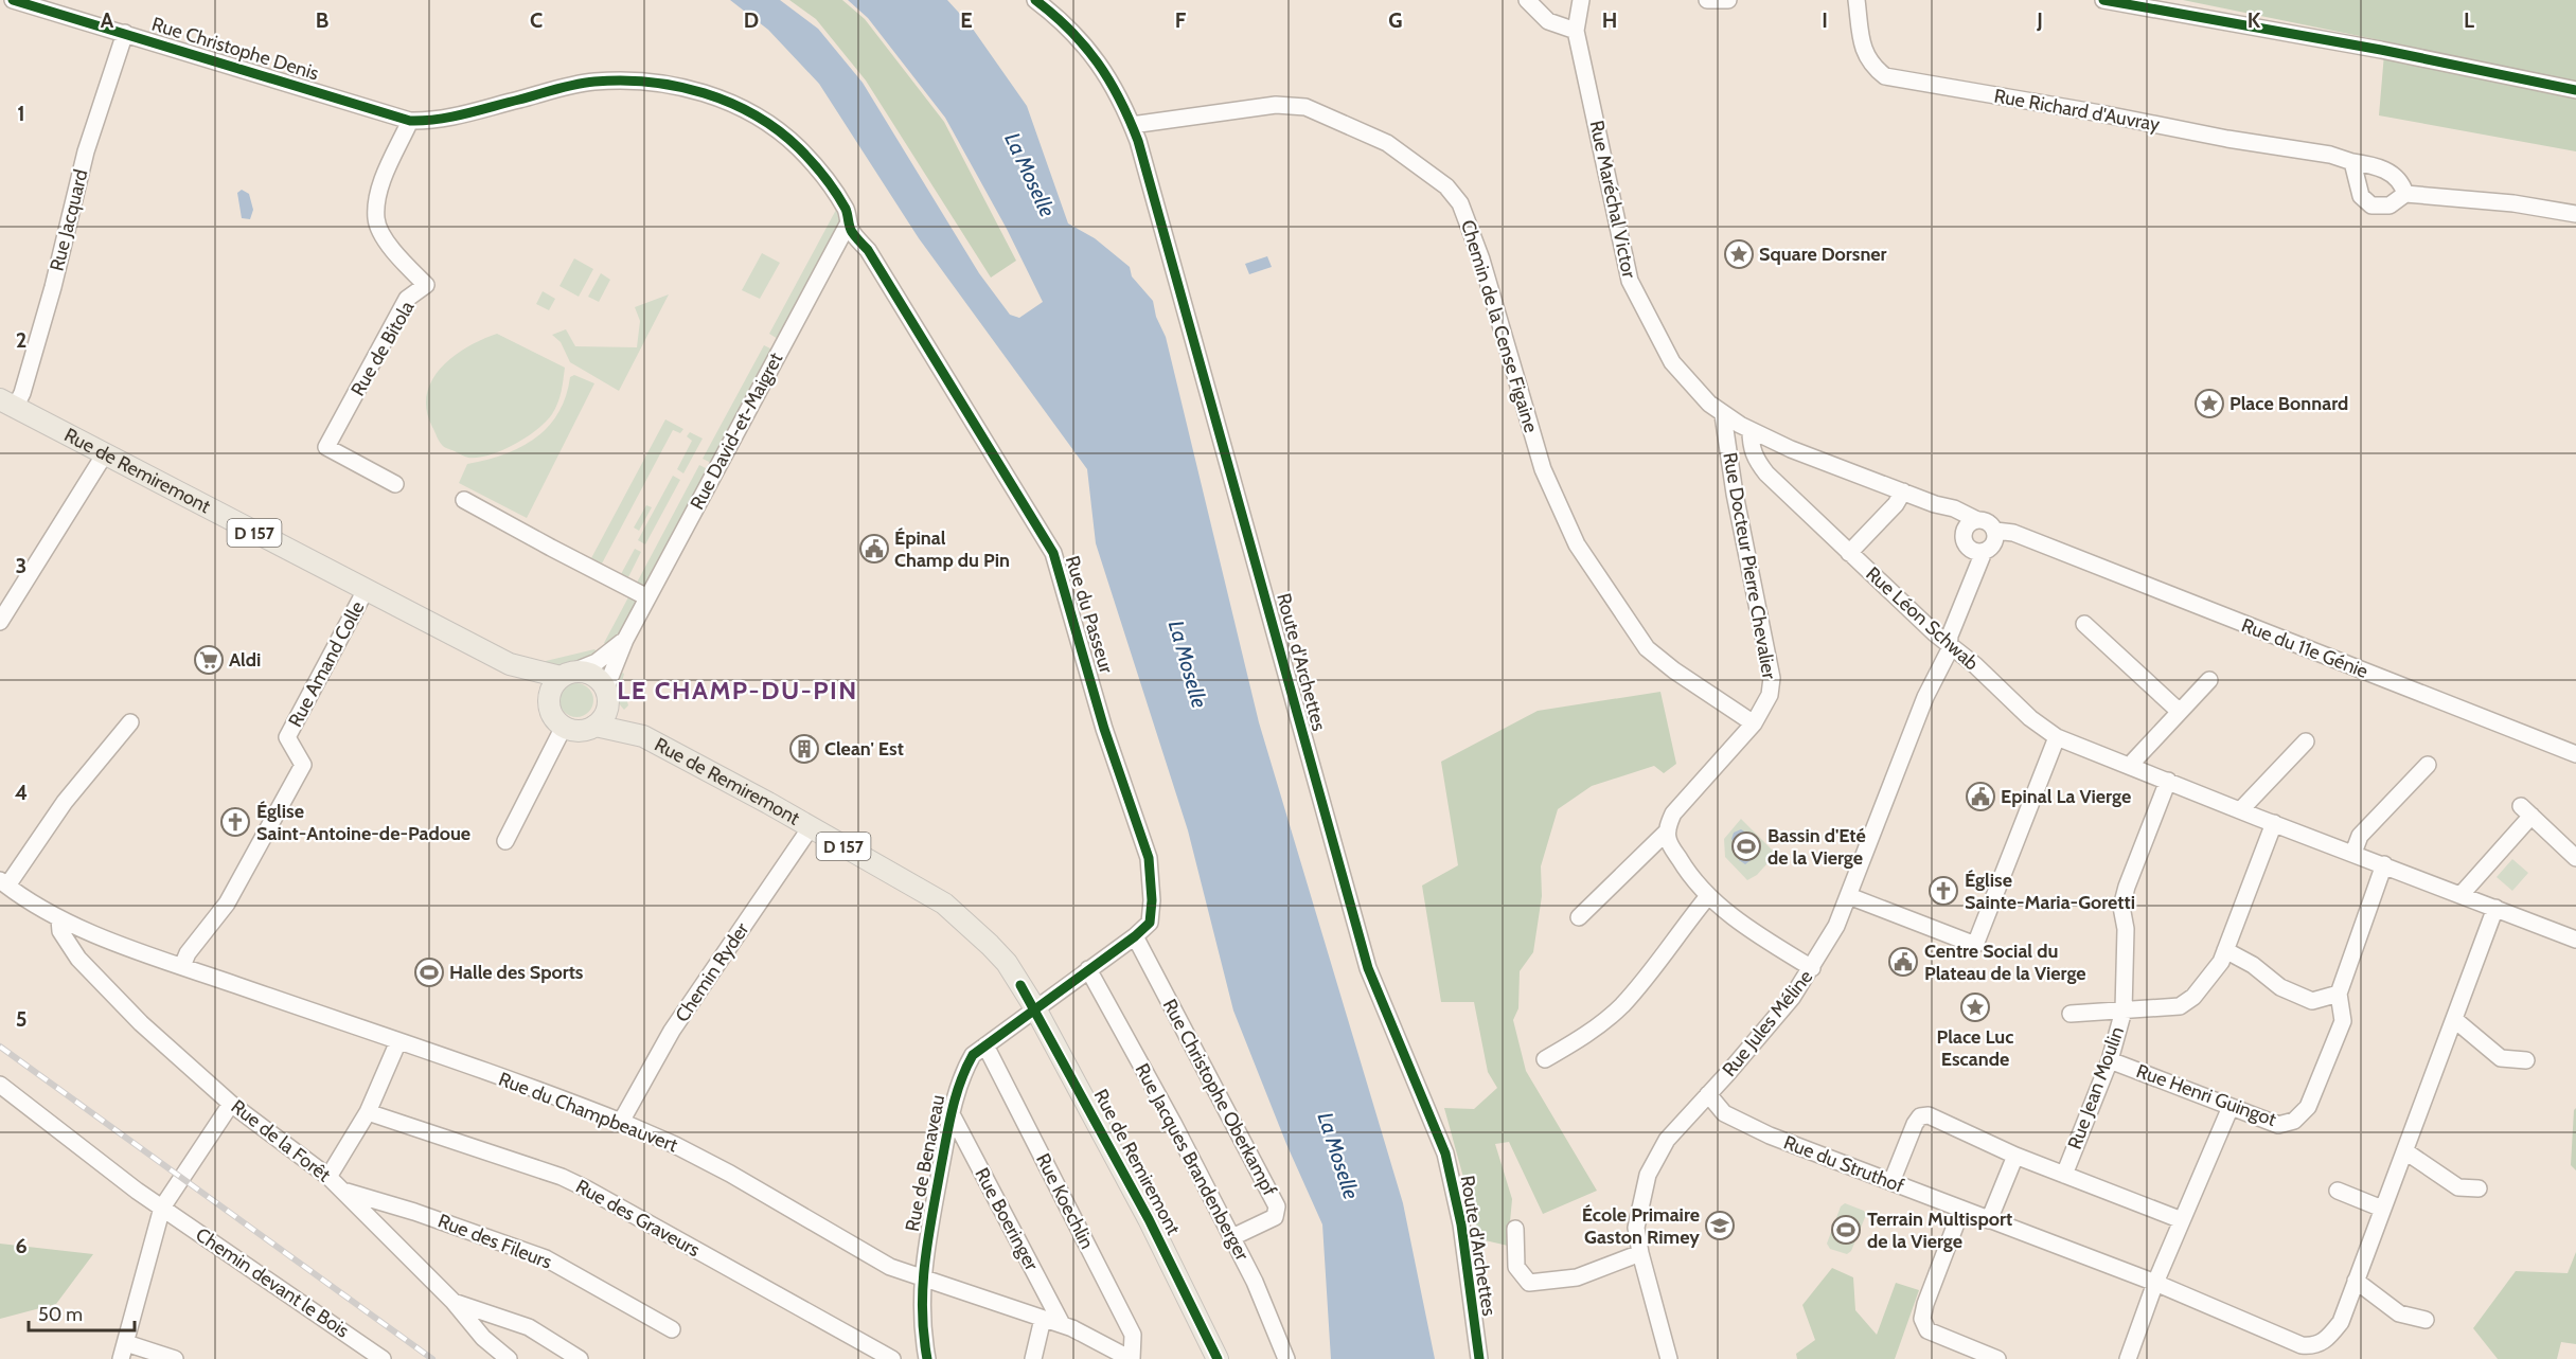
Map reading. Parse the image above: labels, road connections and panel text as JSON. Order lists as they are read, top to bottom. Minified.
{"streets":{"main road":["Rue de Remiremont","D 157"],"street":["Rue Christophe Denis","Rue Richard d'Auvray","Rue Maréchal Victor","Rue Jacquard","Chemin de la Cense Figaine","Rue de Bitola","Rue David-et-Maigret","Rue Docteur Pierre Chevalier","Rue du Passeur","Rue Léon Schwab","Rue du 11e Génie","Route d'Archettes","Rue Amand Colle","Chemin Ryder","Rue Jules Méline","Rue Jean Moulin","Rue Henri Guingot","Rue Christophe Oberkampf","Rue du Champbeauvert","Rue de la Forêt","Rue Jacques Brandenberger","Rue de Benaveau","Rue du Struthof","Rue Koechlin","Rue des Graveurs","Rue Boeringer","Rue des Fileurs","Chemin devant le Bois"]},"crossings":[["Rue Christophe Denis","Rue Jacquard"],["Rue Christophe Denis","Rue de Bitola"],["Rue Christophe Denis","Rue du Passeur"],["Rue Maréchal Victor","Rue Docteur Pierre Chevalier"],["Rue Maréchal Victor","Rue Léon Schwab"],["Rue Maréchal Victor","Rue du 11e Génie"],["Rue Maréchal Victor","Rue Jules Méline"],["Rue Jacquard","Rue de Remiremont"],["Chemin de la Cense Figaine","Rue Docteur Pierre Chevalier"],["Chemin de la Cense Figaine","Route d'Archettes"],["Rue de Bitola","Rue du Passeur"],["Rue David-et-Maigret","Rue de Remiremont"],["Rue David-et-Maigret","Rue du Passeur"],["Rue de Remiremont","Rue du Passeur"],["Rue de Remiremont","Rue Amand Colle"],["Rue de Remiremont","Chemin Ryder"],["Rue de Remiremont","Rue de Benaveau"],["Rue du Passeur","Rue Christophe Oberkampf"],["Rue du Passeur","Rue Jacques Brandenberger"],["Rue du Passeur","Rue de Benaveau"],["Rue Léon Schwab","Rue Jules Méline"],["Rue Léon Schwab","Rue Jean Moulin"],["Rue Léon Schwab","Rue Henri Guingot"],["Rue du 11e Génie","Rue Jules Méline"],["Rue Amand Colle","Rue du Champbeauvert"],["Chemin Ryder","Rue du Champbeauvert"],["Rue Jules Méline","Rue du Struthof"],["Rue Jean Moulin","Rue Henri Guingot"],["Rue Jean Moulin","Rue du Struthof"],["Rue Christophe Oberkampf","Rue Jacques Brandenberger"],["Rue du Champbeauvert","Rue de la Forêt"],["Rue du Champbeauvert","Rue de Benaveau"],["Rue du Champbeauvert","Rue Koechlin"],["Rue du Champbeauvert","Rue Boeringer"],["Rue de la Forêt","Rue des Fileurs"],["Rue de Benaveau","Rue Koechlin"],["Rue de Benaveau","Rue Boeringer"]],"districts":["LE CHAMP-DU-PIN"],"water":["La Moselle"],"places":{"place":["Square Dorsner","Place Bonnard","Place Luc Escande"],"public building":["Épinal Champ du Pin","Epinal La Vierge","Centre Social du Plateau de la Vierge"],"supermarket":["Aldi"],"building":["Clean' Est"],"church":["Église Saint-Antoine-de-Padoue","Église Sainte-Maria-Goretti"],"sports":["Bassin d'Eté de la Vierge","Halle des Sports","Terrain Multisport de la Vierge"],"school or university":["École Primaire Gaston Rimey"]},"scale_bar":"50 m","grid":{"columns":["A","B","C","D","E","F","G","H","I","J","K","L"],"rows":["1","2","3","4","5","6"]}}
